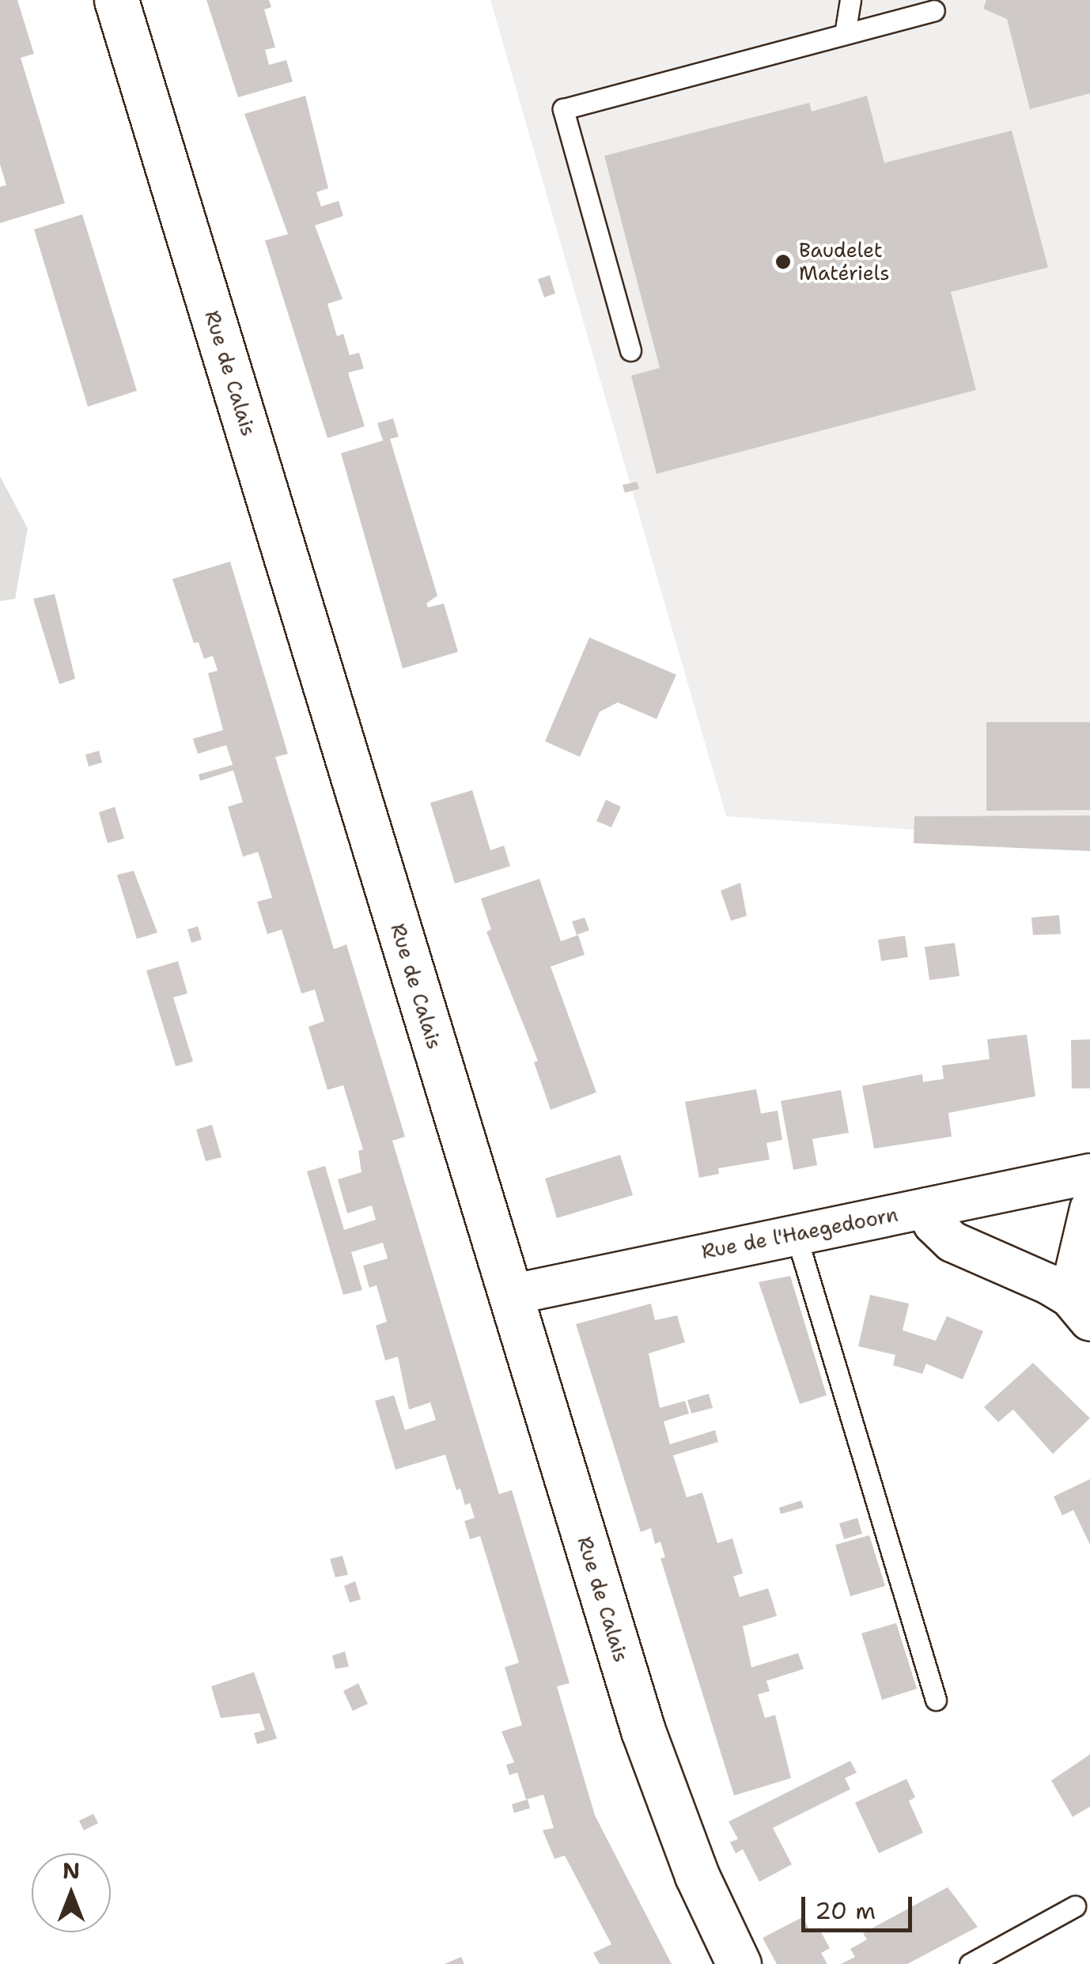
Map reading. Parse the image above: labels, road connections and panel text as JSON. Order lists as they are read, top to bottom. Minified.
{"streets":{"street":["Rue de Calais","Rue de l'Haegedoorn"]},"crossings":[["Rue de Calais","Rue de l'Haegedoorn"]],"places":["Baudelet Matériels"],"scale_bar":"20 m","north":"top"}
